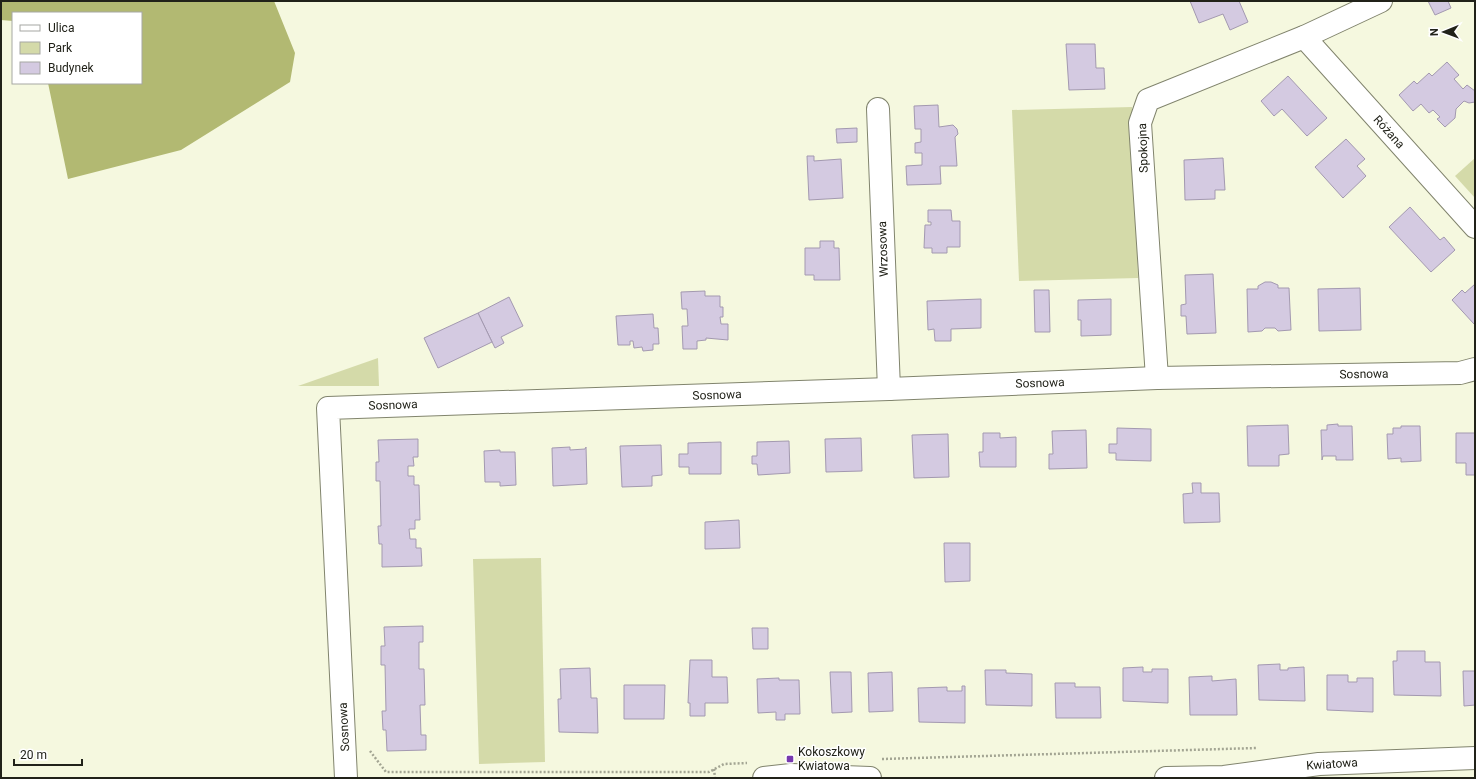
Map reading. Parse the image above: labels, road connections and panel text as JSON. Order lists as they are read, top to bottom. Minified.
{"streets":{"street":["Różana","Spokojna","Wrzosowa","Sosnowa","Kwiatowa"]},"crossings":[["Różana","Spokojna"],["Spokojna","Sosnowa"],["Wrzosowa","Sosnowa"]],"places":{"transit":["Kokoszkowy Kwiatowa"]},"legend":["Ulica","Park","Budynek"],"scale_bar":"20 m","north":"left"}
